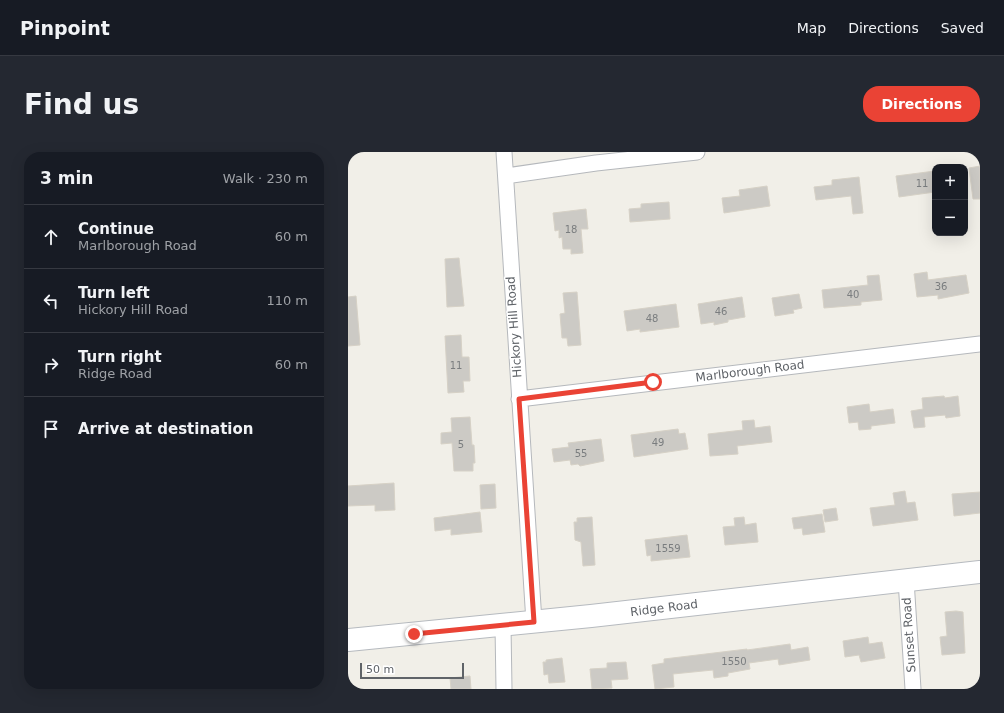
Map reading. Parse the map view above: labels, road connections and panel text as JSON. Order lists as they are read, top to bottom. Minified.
{"streets":{"main road":["Ridge Road"],"street":["Hickory Hill Road","Marlborough Road","Sunset Road"]},"crossings":[["Hickory Hill Road","Marlborough Road"],["Hickory Hill Road","Ridge Road"],["Ridge Road","Sunset Road"]],"house_numbers":["11","18","36","40","46","48","11","49","5","55","1559","1550"],"scale_bar":"50 m","page":{"header":"Pinpoint","nav":["Map","Directions","Saved"],"buttons":"Directions","title":"Find us","heading":["3 min","Walk · 230 m"],"map_buttons":["+","−"],"list":[["Continue","Marlborough Road","60 m"],["Turn left","Hickory Hill Road","110 m"],["Turn right","Ridge Road","60 m"],"Arrive at destination"],"scale":"50 m"}}
